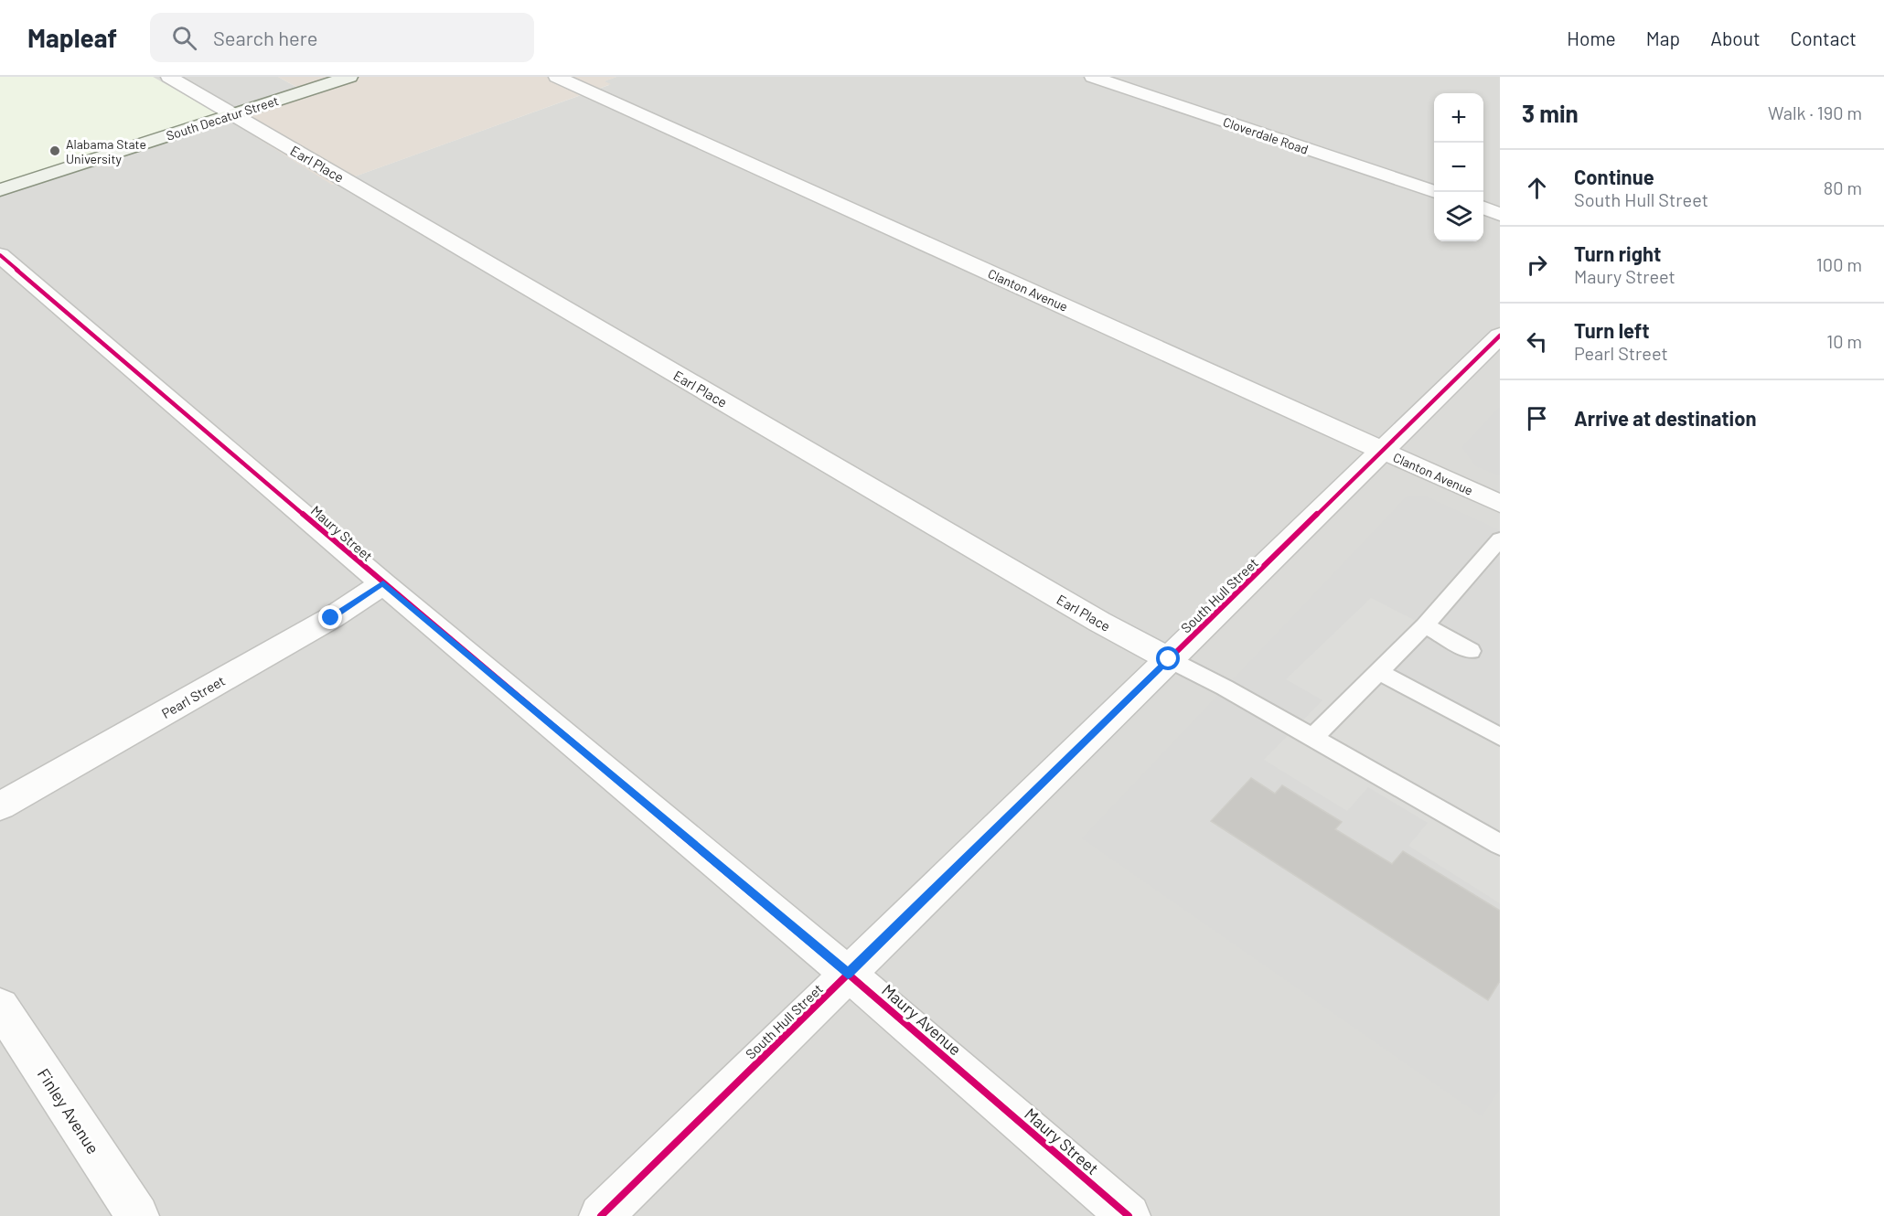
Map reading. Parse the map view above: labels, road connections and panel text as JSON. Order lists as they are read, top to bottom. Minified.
{"streets":{"main road":["South Decatur Street"],"street":["Cloverdale Road","Earl Place","Clanton Avenue","Maury Street","South Hull Street","Pearl Street","Maury Avenue","Finley Avenue"]},"crossings":[["South Decatur Street","Earl Place"],["Earl Place","South Hull Street"],["Clanton Avenue","South Hull Street"],["Maury Street","South Hull Street"],["Maury Street","Pearl Street"],["Maury Street","Maury Avenue"],["South Hull Street","Maury Avenue"]],"places":["Alabama State University"],"page":{"header":"Mapleaf","search":"Search here","nav":["Home","Map","About","Contact"],"heading":["3 min","Walk · 190 m"],"map_buttons":["+","−"],"list":[["Continue","South Hull Street","80 m"],["Turn right","Maury Street","100 m"],["Turn left","Pearl Street","10 m"],"Arrive at destination"]}}
